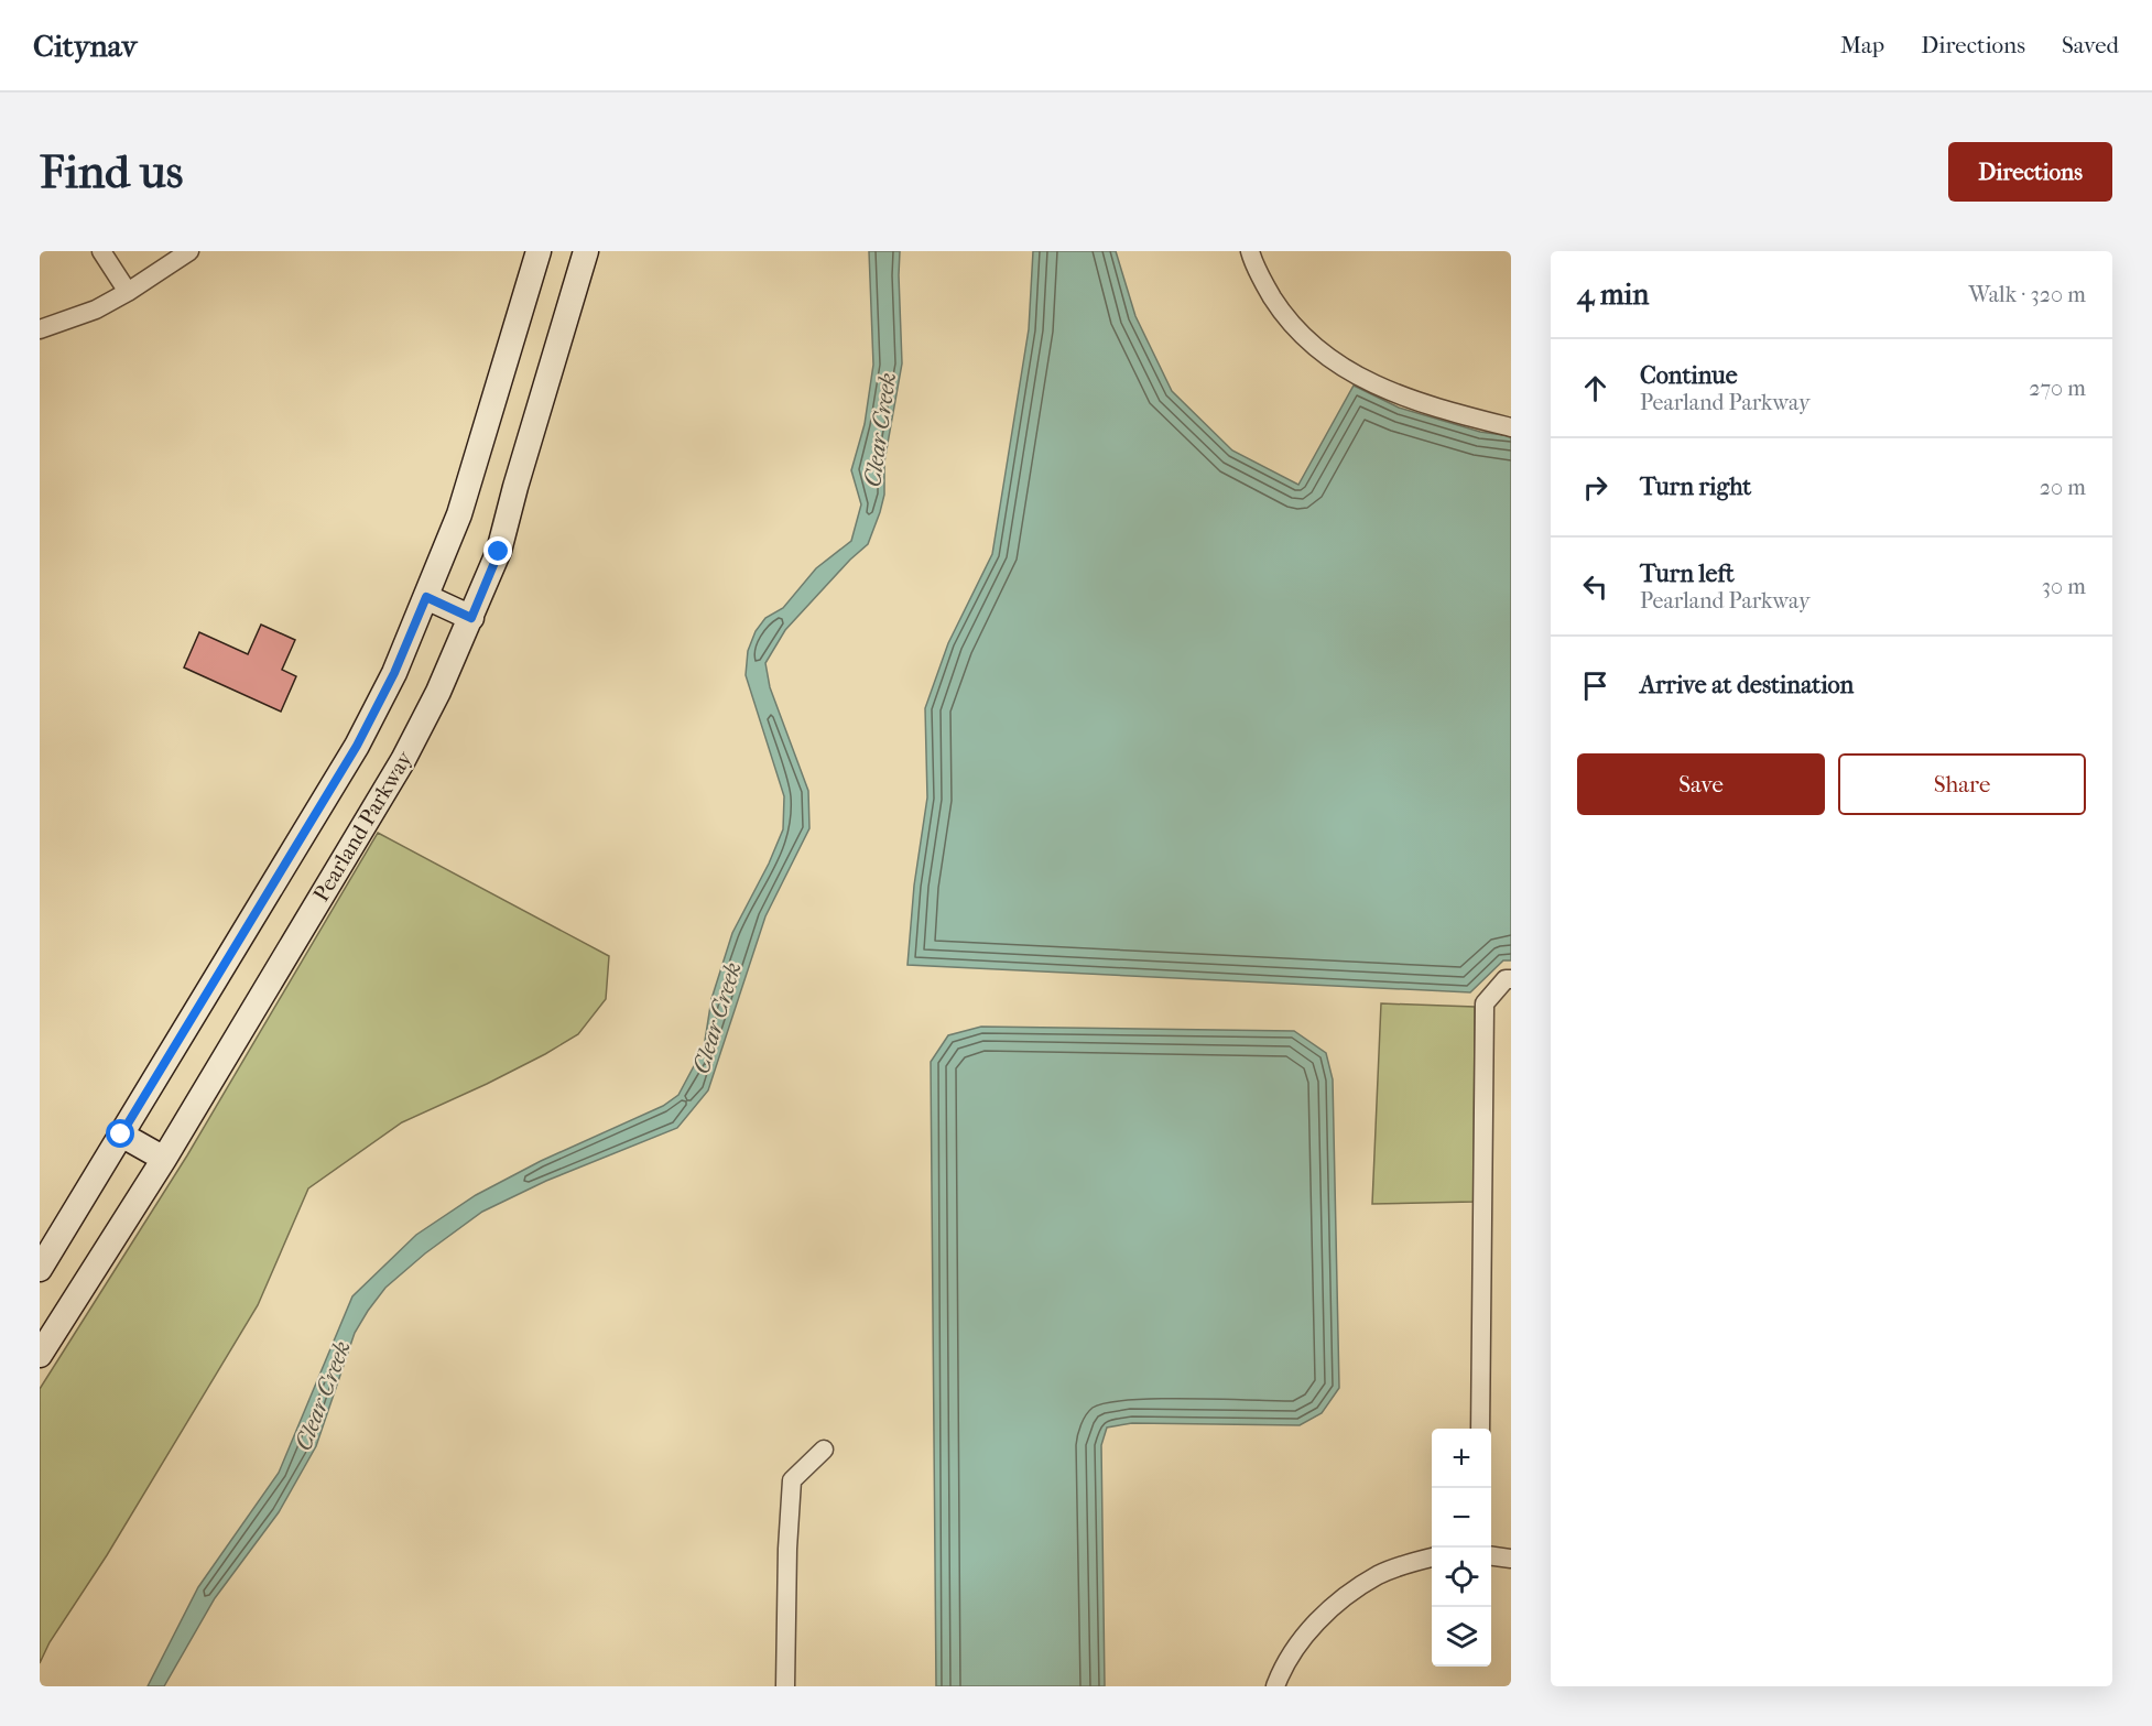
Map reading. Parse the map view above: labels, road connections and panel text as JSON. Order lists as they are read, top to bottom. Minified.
{"streets":{"main road":["Pearland Parkway"]},"water":["Clear Creek"],"page":{"header":"Citynav","nav":["Map","Directions","Saved"],"buttons":["Directions",["Save","Share"]],"title":"Find us","heading":["4 min","Walk · 320 m"],"list":[["Continue","Pearland Parkway","270 m"],["Turn right","20 m"],["Turn left","Pearland Parkway","30 m"],"Arrive at destination"],"map_buttons":["+","−"]}}
